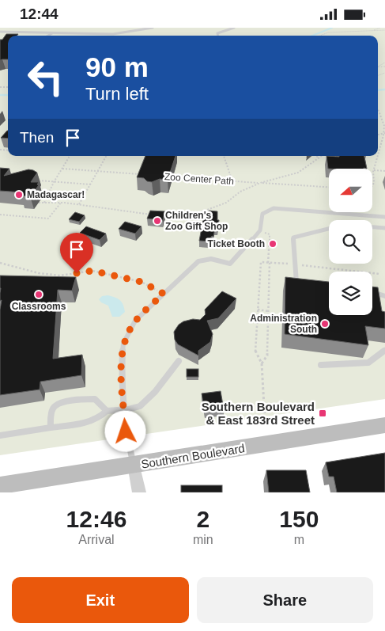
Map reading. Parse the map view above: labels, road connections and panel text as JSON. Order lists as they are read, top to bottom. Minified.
{"streets":{"main road":["Southern Boulevard"],"path":["Zoo Center Path"]},"places":{"other":["Madagascar!","Children's Zoo Gift Shop","Ticket Booth","Classrooms","Administration South"],"transit":["Southern Boulevard & East 183rd Street"]},"north":"left","page":{"status":"12:44","turn":["90 m","Turn left"],"then":"Then","eta":["12:46","Arrival","2","min","150","m"],"buttons":["Exit","Share"]}}
